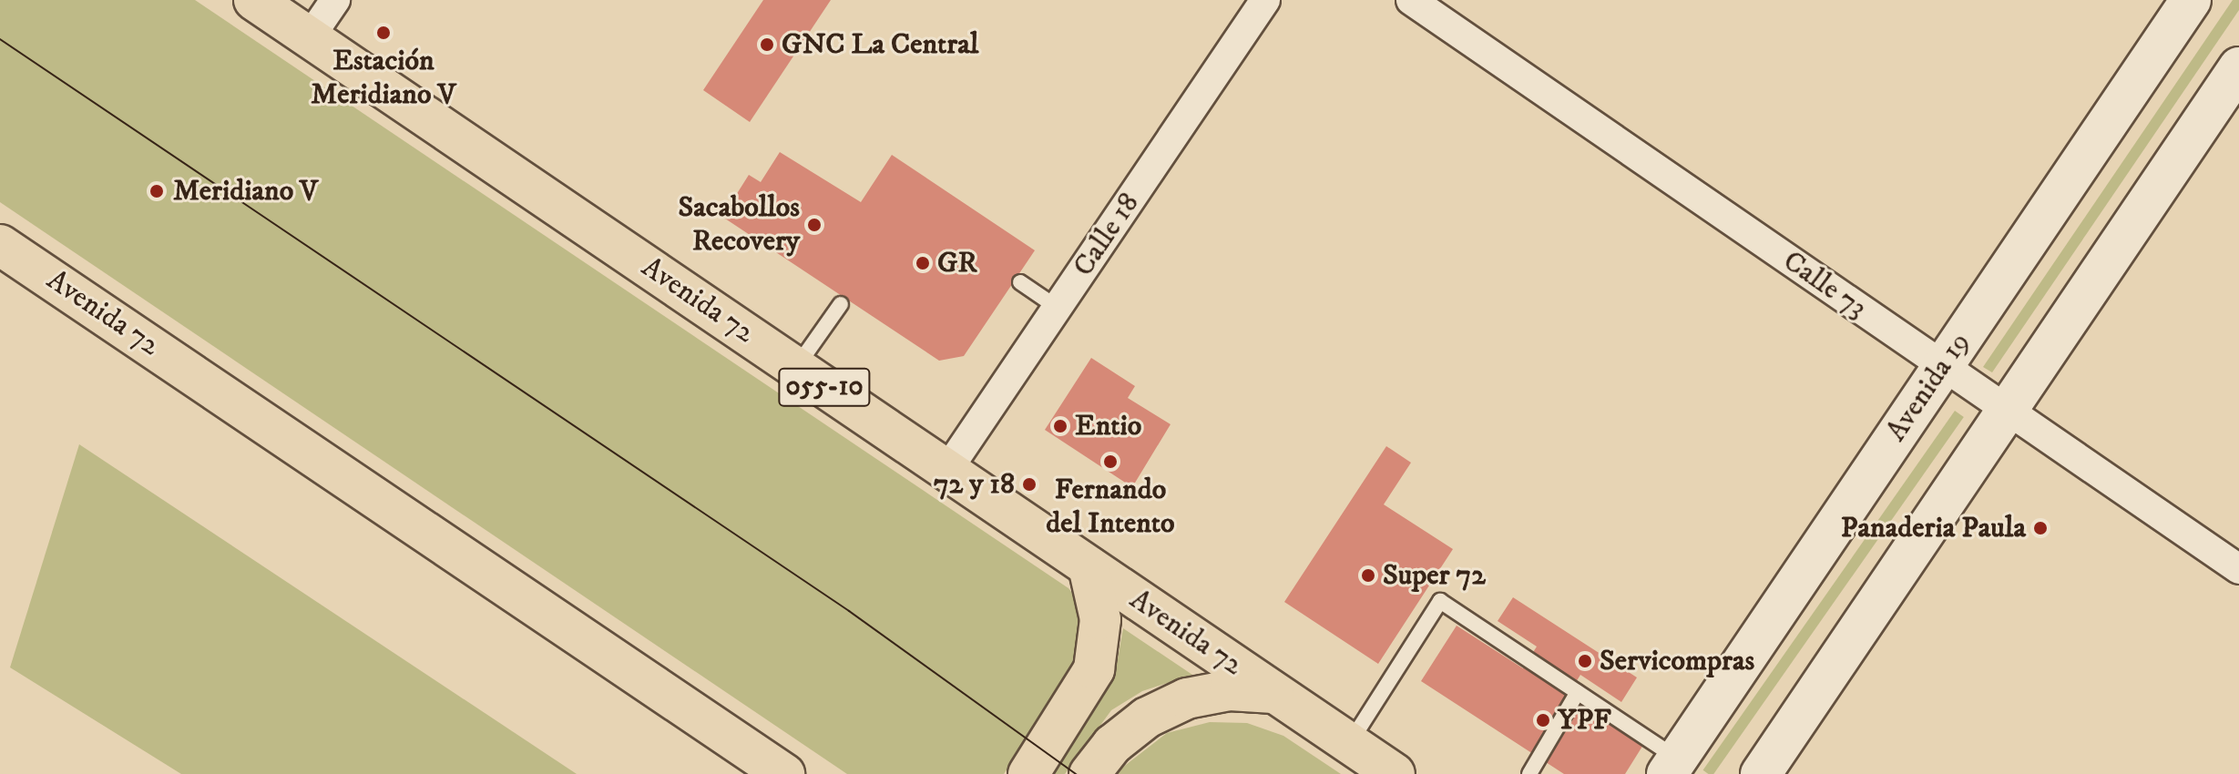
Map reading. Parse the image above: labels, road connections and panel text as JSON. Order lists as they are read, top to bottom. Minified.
{"streets":{"highway":["Avenida 72","055-10"],"main road":["Avenida 19"],"street":["Calle 18","Calle 73"]},"crossings":[["Calle 18","Avenida 72"],["Calle 73","Avenida 19"]],"places":["Estación Meridiano V","GNC La Central","Meridiano V","Sacabollos Recovery","GR","Entio","Fernando del Intento","72 y 18","Panaderia Paula","Super 72","Servicompras","YPF"]}
